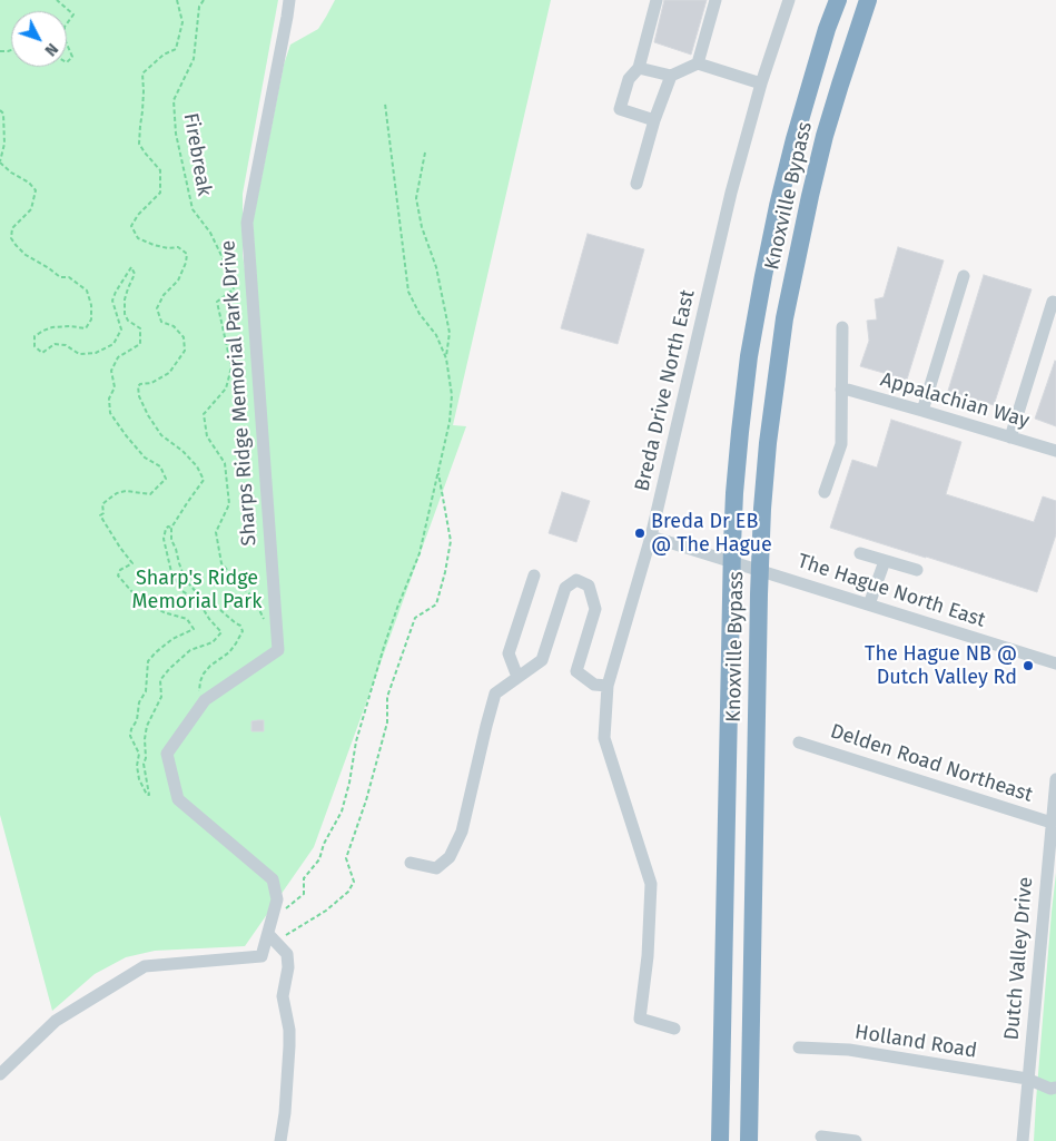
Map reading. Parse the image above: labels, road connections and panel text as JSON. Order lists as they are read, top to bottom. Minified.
{"streets":{"highway":["Knoxville Bypass"],"street":["Breda Drive North East","Sharps Ridge Memorial Park Drive","Appalachian Way","The Hague North East","Delden Road Northeast","Dutch Valley Drive","Holland Road"],"path":["Firebreak"]},"crossings":[["Firebreak","Sharps Ridge Memorial Park Drive"],["Breda Drive North East","The Hague North East"],["Delden Road Northeast","Dutch Valley Drive"],["Dutch Valley Drive","Holland Road"]],"parks":["Sharp's Ridge Memorial Park"],"places":["Breda Dr EB @ The Hague","The Hague NB @ Dutch Valley Rd"],"north":"bottom right"}
